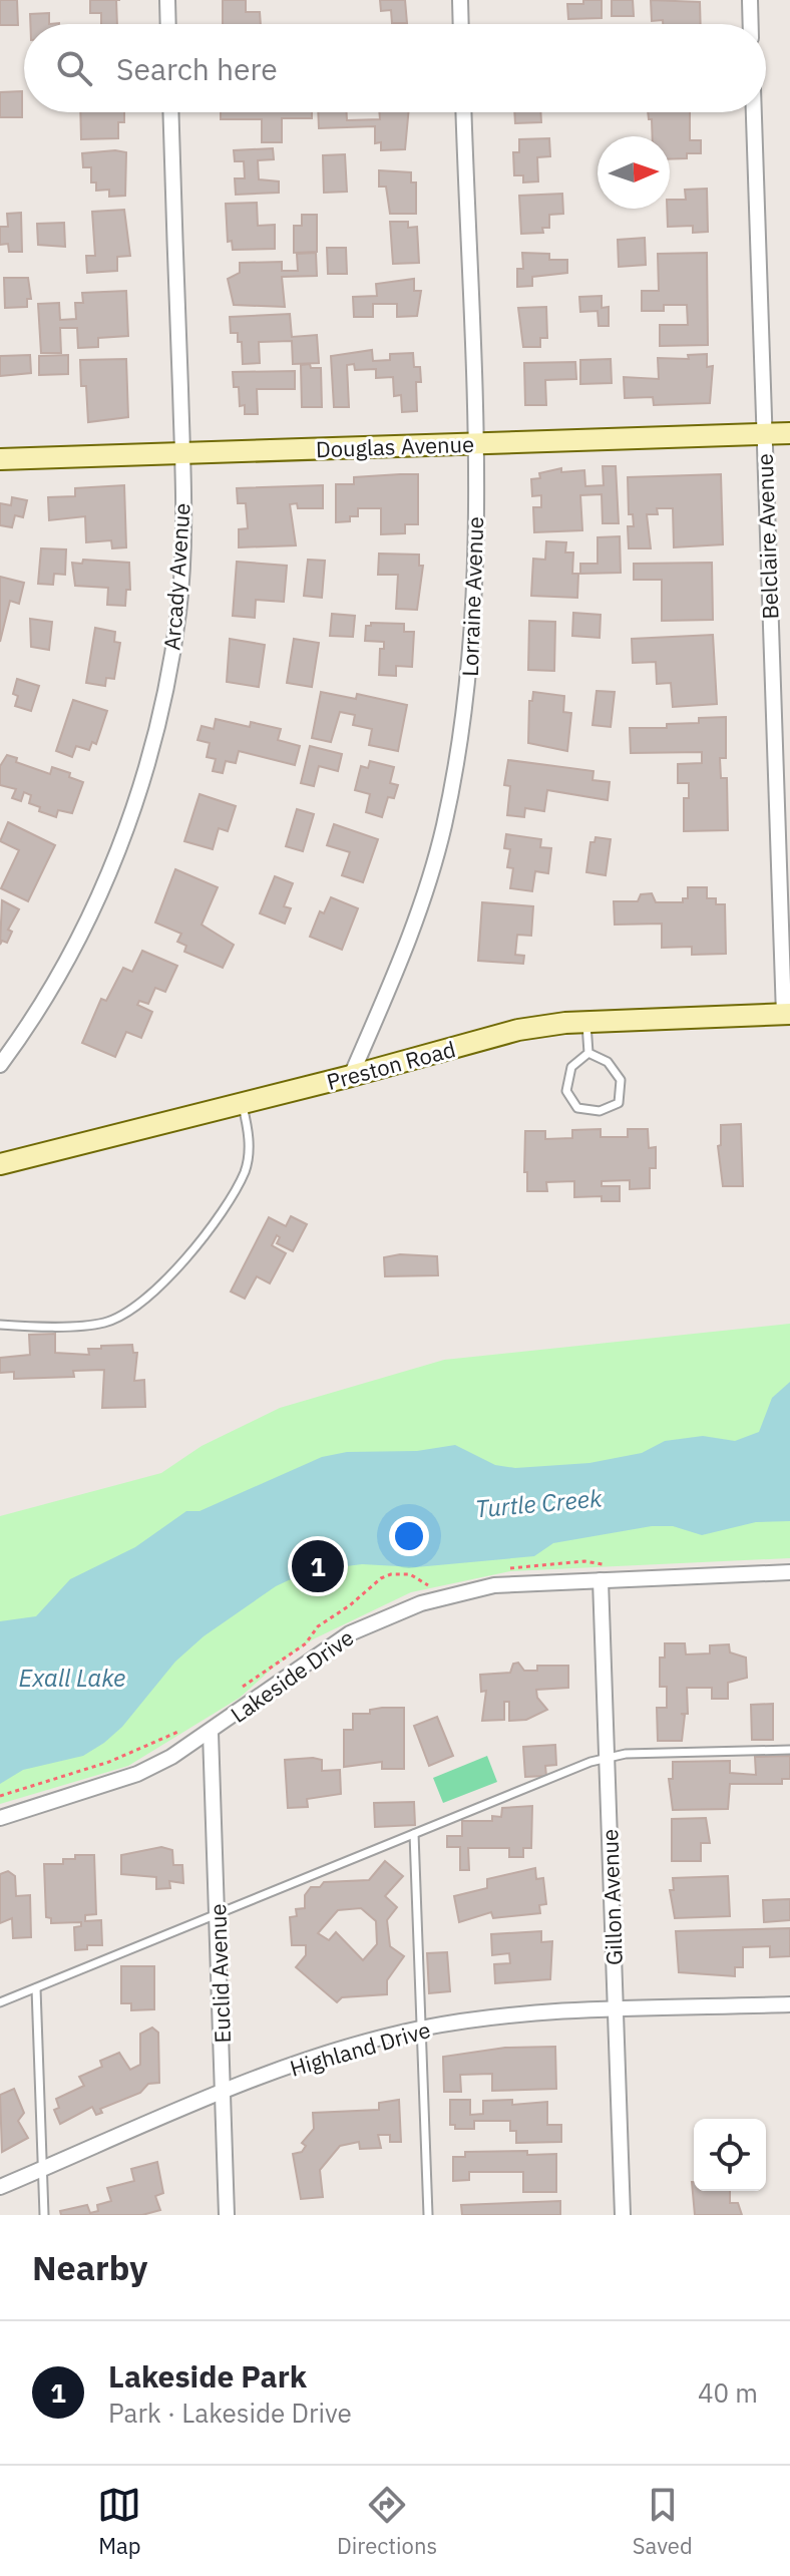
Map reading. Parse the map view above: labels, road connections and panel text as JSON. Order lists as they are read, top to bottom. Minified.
{"streets":{"main road":["Douglas Avenue","Preston Road"],"street":["Belclaire Avenue","Arcady Avenue","Lorraine Avenue","Lakeside Drive","Gillon Avenue","Euclid Avenue","Highland Drive"]},"crossings":[["Douglas Avenue","Belclaire Avenue"],["Douglas Avenue","Arcady Avenue"],["Douglas Avenue","Lorraine Avenue"],["Belclaire Avenue","Preston Road"],["Lorraine Avenue","Preston Road"],["Lakeside Drive","Gillon Avenue"],["Lakeside Drive","Euclid Avenue"],["Gillon Avenue","Highland Drive"],["Euclid Avenue","Highland Drive"]],"water":["Turtle Creek","Exall Lake"],"north":"right","page":{"search":"Search here","pins":"1","heading":"Nearby","list":[{"mark":"1","name":"Lakeside Park","note":"Park · Lakeside Drive","value":"40 m"}],"nav":["Map","Directions","Saved"]}}
